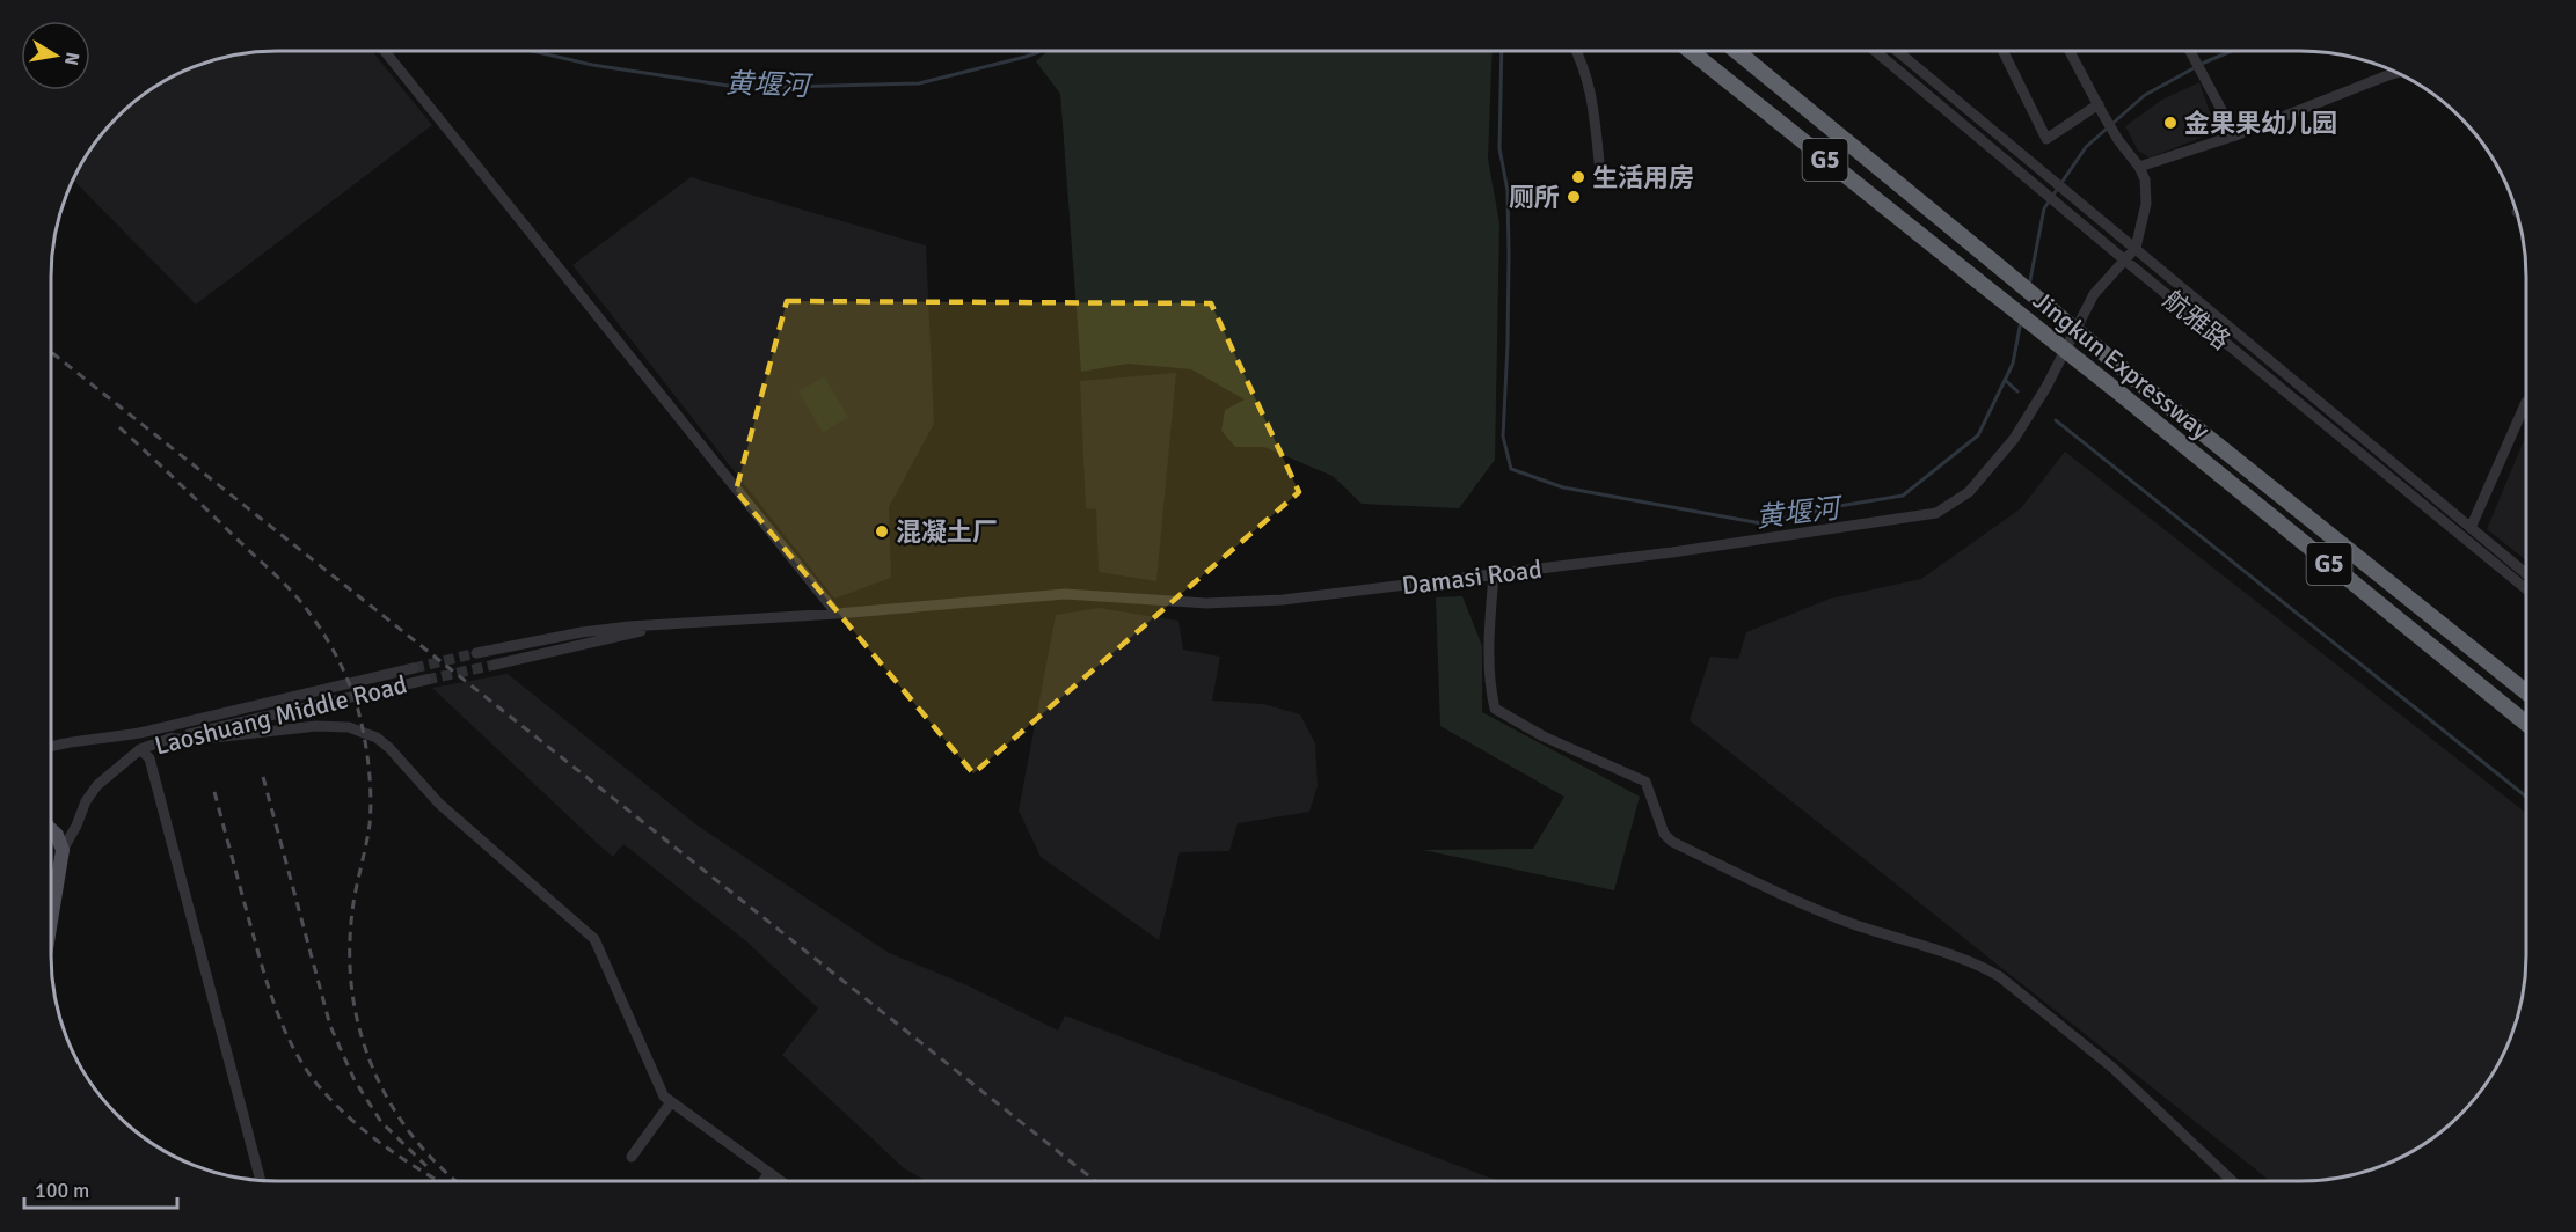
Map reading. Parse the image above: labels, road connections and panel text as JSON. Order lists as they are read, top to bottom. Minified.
{"streets":{"highway":["G5","Jingkun Expressway"],"street":["航雅路","Damasi Road","Laoshuang Middle Road"]},"crossings":[["航雅路","Damasi Road"]],"water":["黄堰河"],"places":["金果果幼儿园","生活用房","厕所","混凝土厂"],"scale_bar":"100 m","north":"right"}
